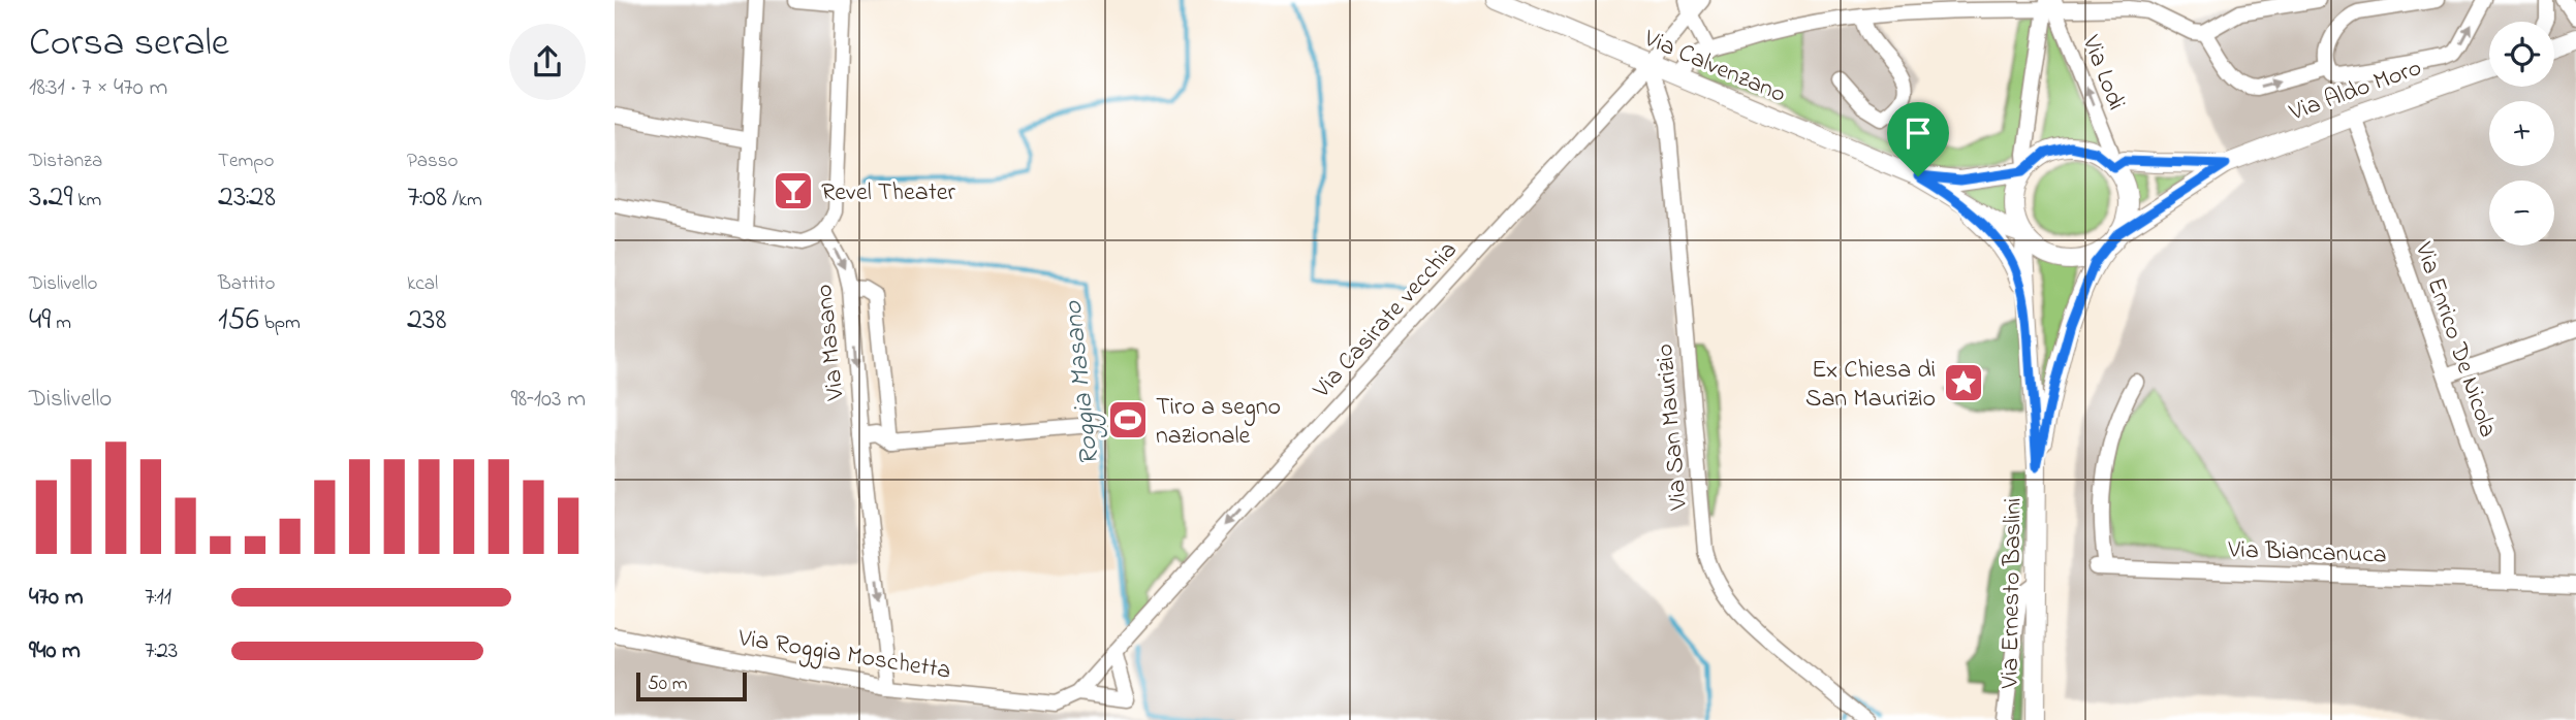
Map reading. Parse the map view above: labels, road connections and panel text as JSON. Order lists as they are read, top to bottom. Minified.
{"streets":{"main road":["Via Calvenzano","Via Aldo Moro","Via Ernesto Baslini"],"street":["Via Lodi","Via Casirate vecchia","Via Enrico De Nicola","Via Masano","Via San Maurizio","Via Biancanuca","Via Roggia Moschetta"]},"crossings":[["Via Calvenzano","Via Lodi"],["Via Calvenzano","Via Aldo Moro"],["Via Calvenzano","Via Casirate vecchia"],["Via Calvenzano","Via San Maurizio"],["Via Calvenzano","Via Ernesto Baslini"],["Via Lodi","Via Aldo Moro"],["Via Lodi","Via Ernesto Baslini"],["Via Aldo Moro","Via Enrico De Nicola"],["Via Aldo Moro","Via Ernesto Baslini"],["Via Casirate vecchia","Via San Maurizio"],["Via Casirate vecchia","Via Roggia Moschetta"],["Via Enrico De Nicola","Via Biancanuca"],["Via Masano","Via Roggia Moschetta"]],"one_way":["Via Lodi","Via Casirate vecchia"],"water":["Roggia Masano"],"places":{"bar":["Revel Theater"],"place":["Ex Chiesa di San Maurizio"],"sports":["Tiro a segno nazionale"]},"scale_bar":"50 m","page":{"heading":["Corsa serale","18:31 · 7 × 470 m"],"map_buttons":["+","−"],"stats":[["Distanza","3.29 km"],["Tempo","23:28"],["Passo","7:08 /km"],["Dislivello","49 m"],["Battito","156 bpm"],["kcal","238"]],"chart":["Dislivello","98–103 m"],"list":[{"name":"470 m","note":"7:11"},{"name":"940 m","note":"7:23"}],"scale":"50 m"}}
